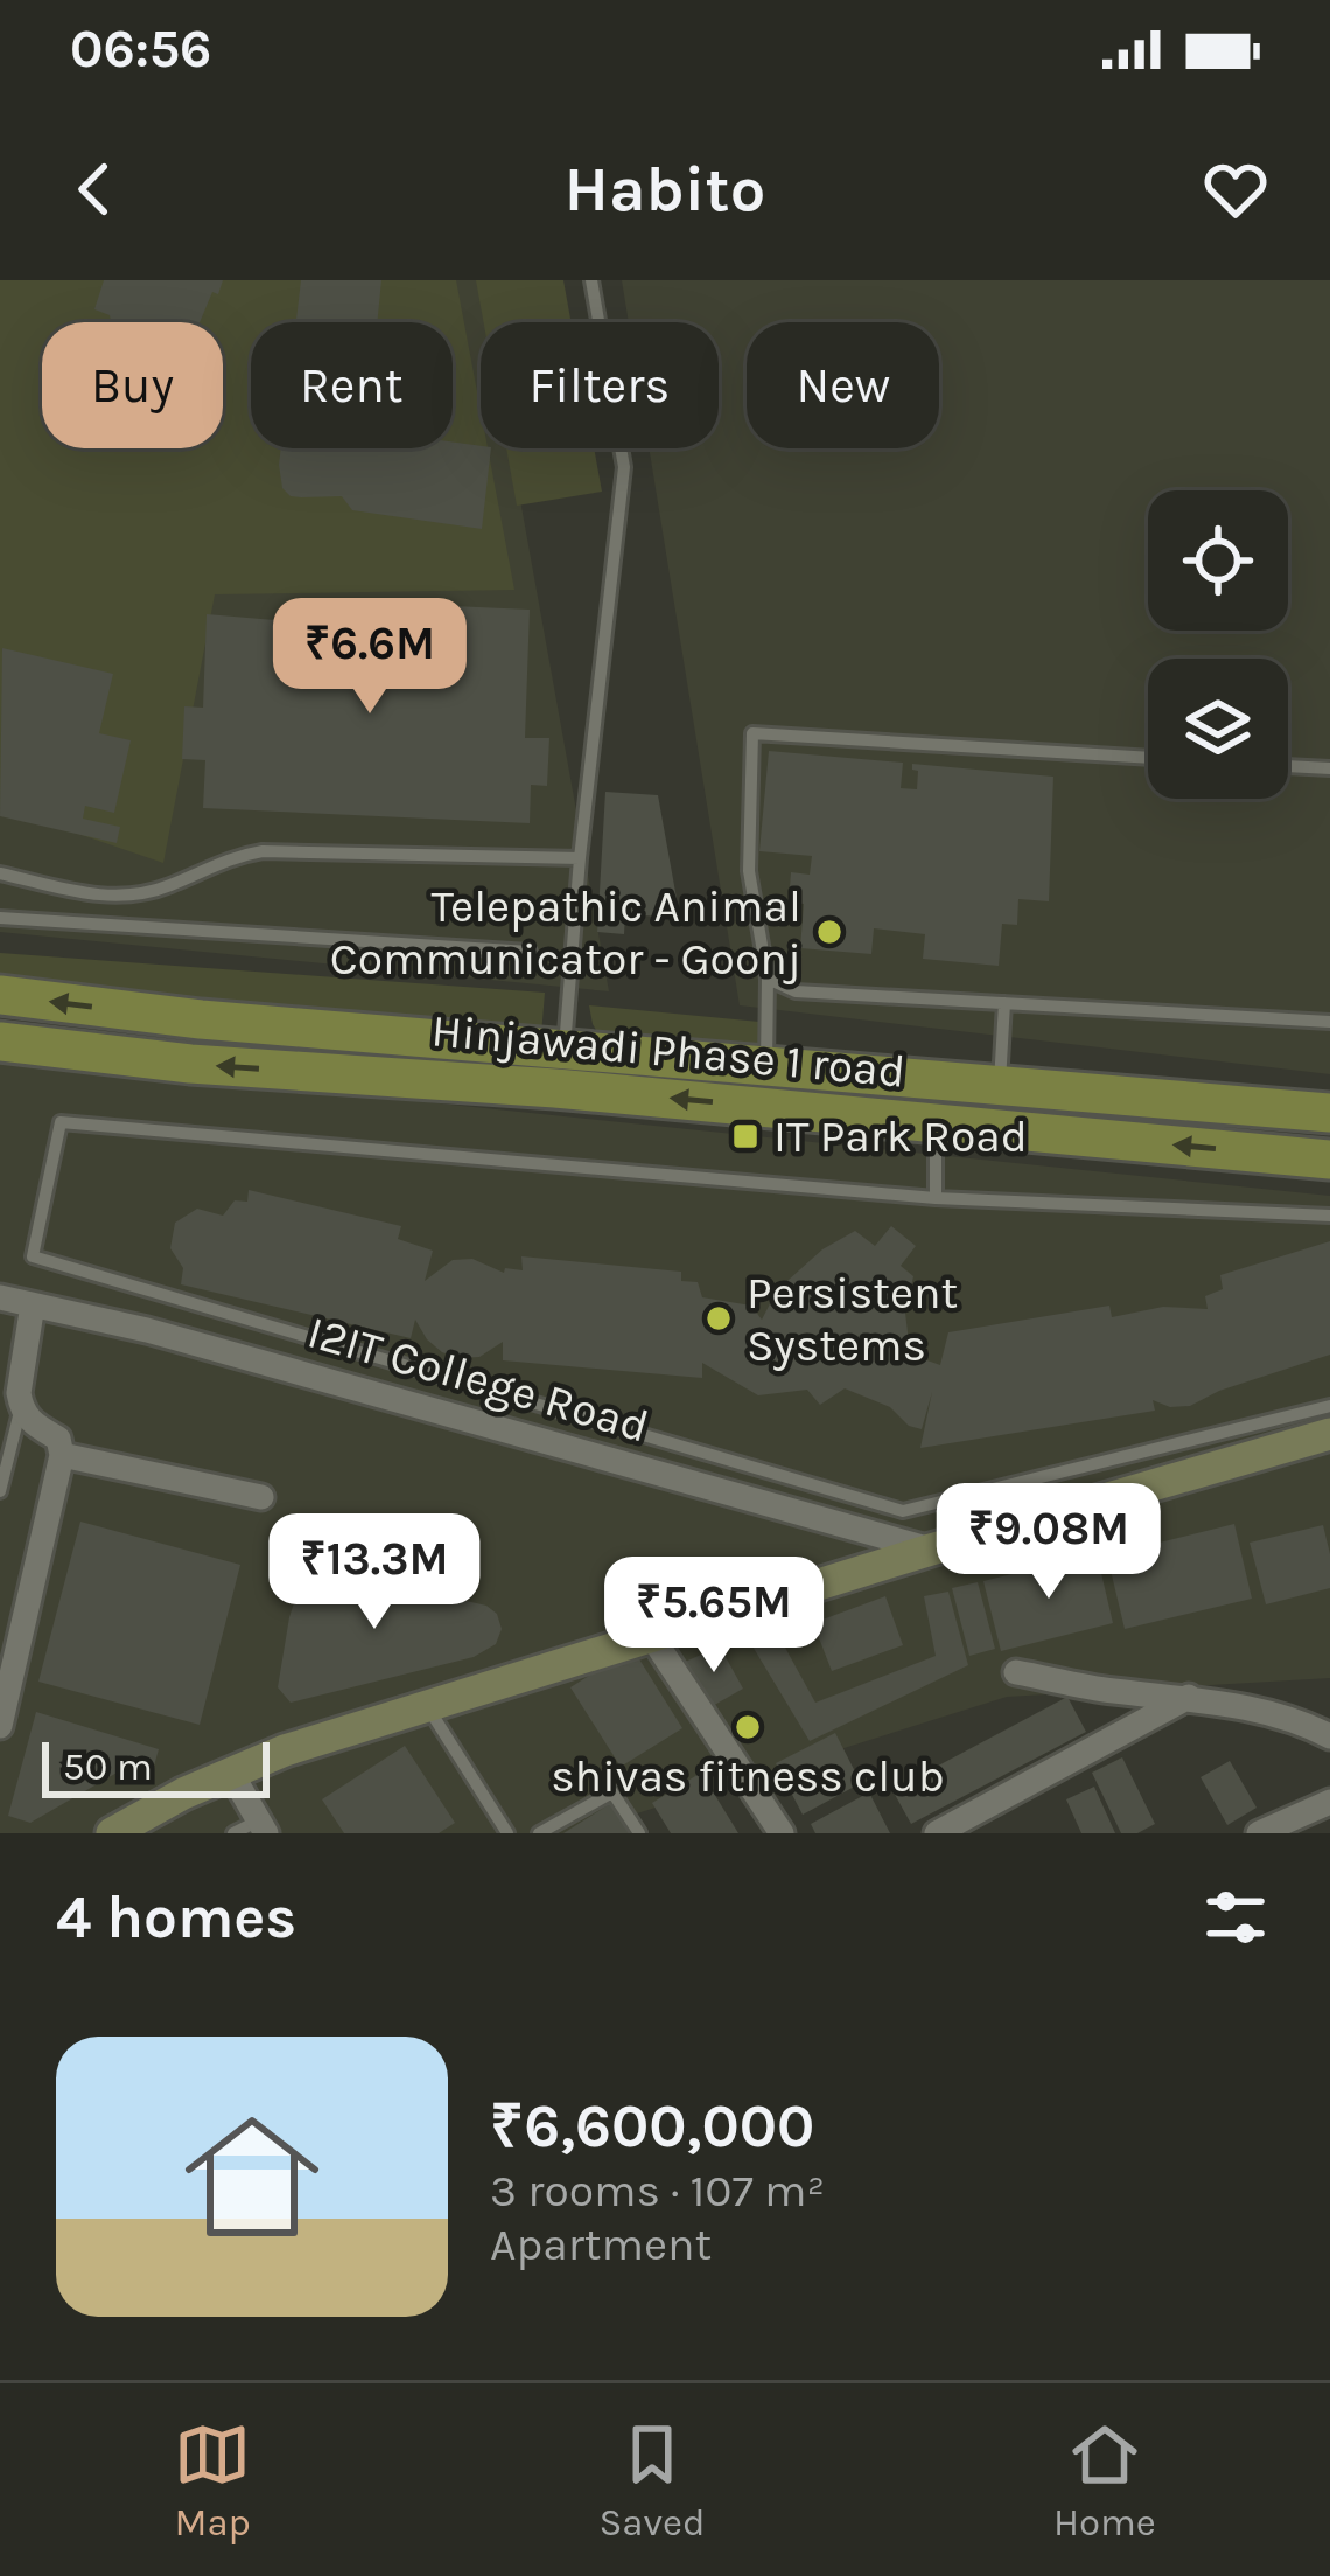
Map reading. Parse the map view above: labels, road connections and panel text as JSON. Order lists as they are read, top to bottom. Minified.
{"streets":{"main road":["Hinjawadi Phase 1 road"],"street":["I2IT College Road"]},"places":{"other":["Telepathic Animal Communicator - Goonj","Persistent Systems","shivas fitness club"],"transit":["IT Park Road"]},"scale_bar":"50 m","page":{"status":"06:56","header":"Habito","chip":["Buy","Rent","Filters","New"],"price":["₹6.6M","₹9.08M","₹13.3M","₹5.65M"],"scale":"50 m","heading":"4 homes","list":[{"name":"₹6,600,000","note":"3 rooms · 107 m² · Apartment"}],"tabs":["Map","Saved","Home"]}}
